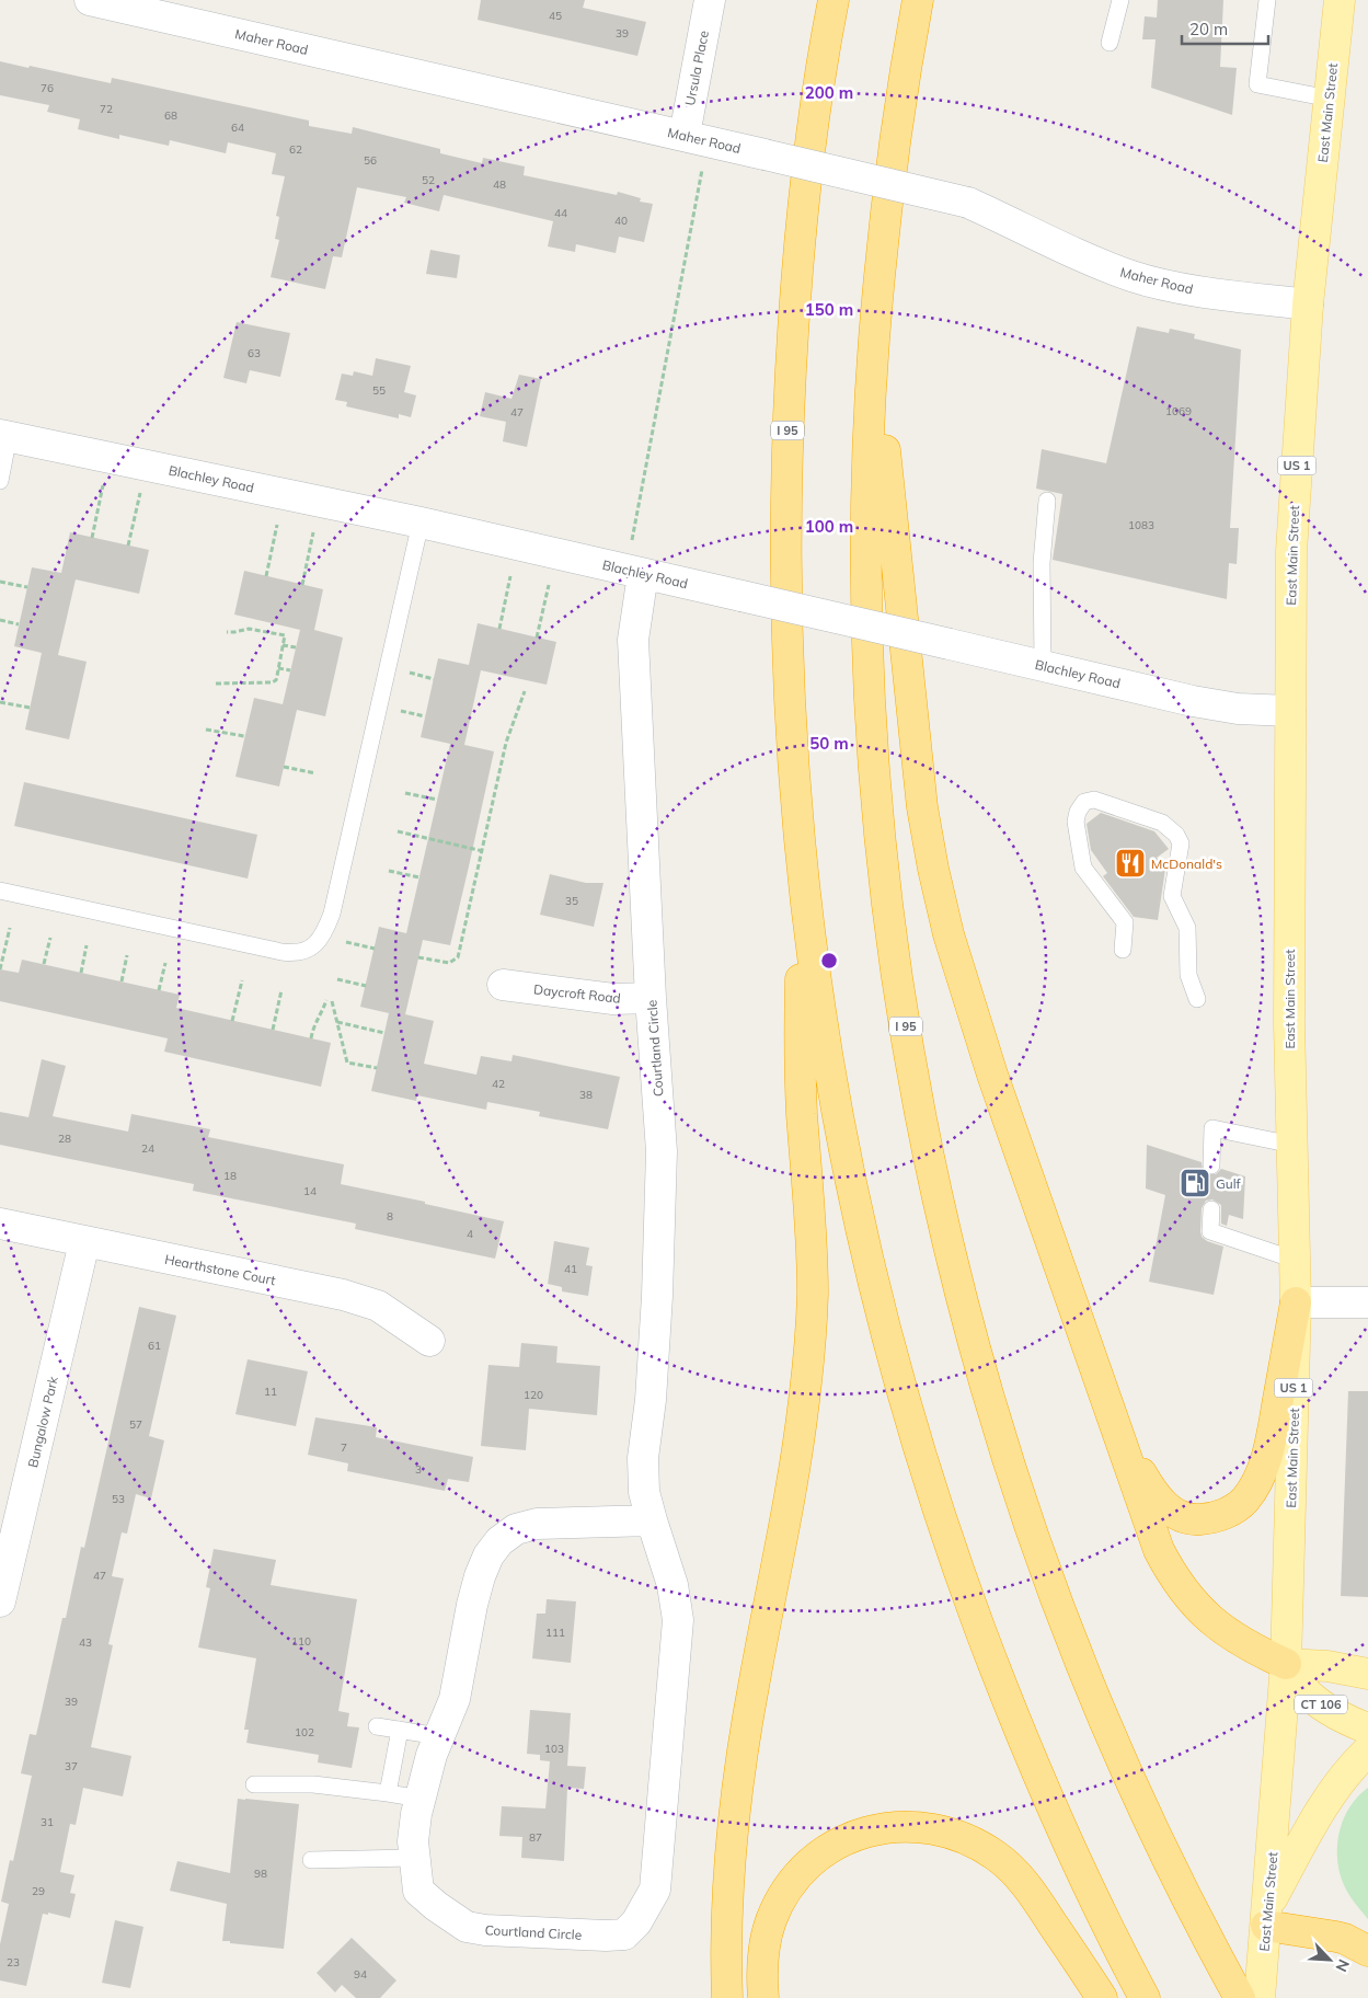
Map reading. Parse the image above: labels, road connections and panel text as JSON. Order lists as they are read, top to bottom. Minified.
{"streets":{"highway":["I 95"],"main road":["East Main Street","US 1","CT 106"],"street":["Maher Road","Ursula Place","Blachley Road","Daycroft Road","Courtland Circle","Hearthstone Court","Bungalow Park"]},"crossings":[["Maher Road","Ursula Place"],["Maher Road","East Main Street"],["East Main Street","Blachley Road"],["East Main Street","CT 106"],["Blachley Road","Courtland Circle"],["Daycroft Road","Courtland Circle"],["Hearthstone Court","Bungalow Park"]],"places":{"restaurant":["McDonald's"],"fuel station":["Gulf"]},"house_numbers":["45","39","76","72","68","64","62","56","52","48","44","40","63","55","1069","47","1083","35","42","38","28","24","18","14","8","4","41","61","11","120","57","7","3","53","47","111","110","43","39","102","103","37","31","87","98","29","23","94"],"scale_bar":"20 m","north":"bottom right","rings":["200 m","150 m","100 m","50 m"]}
